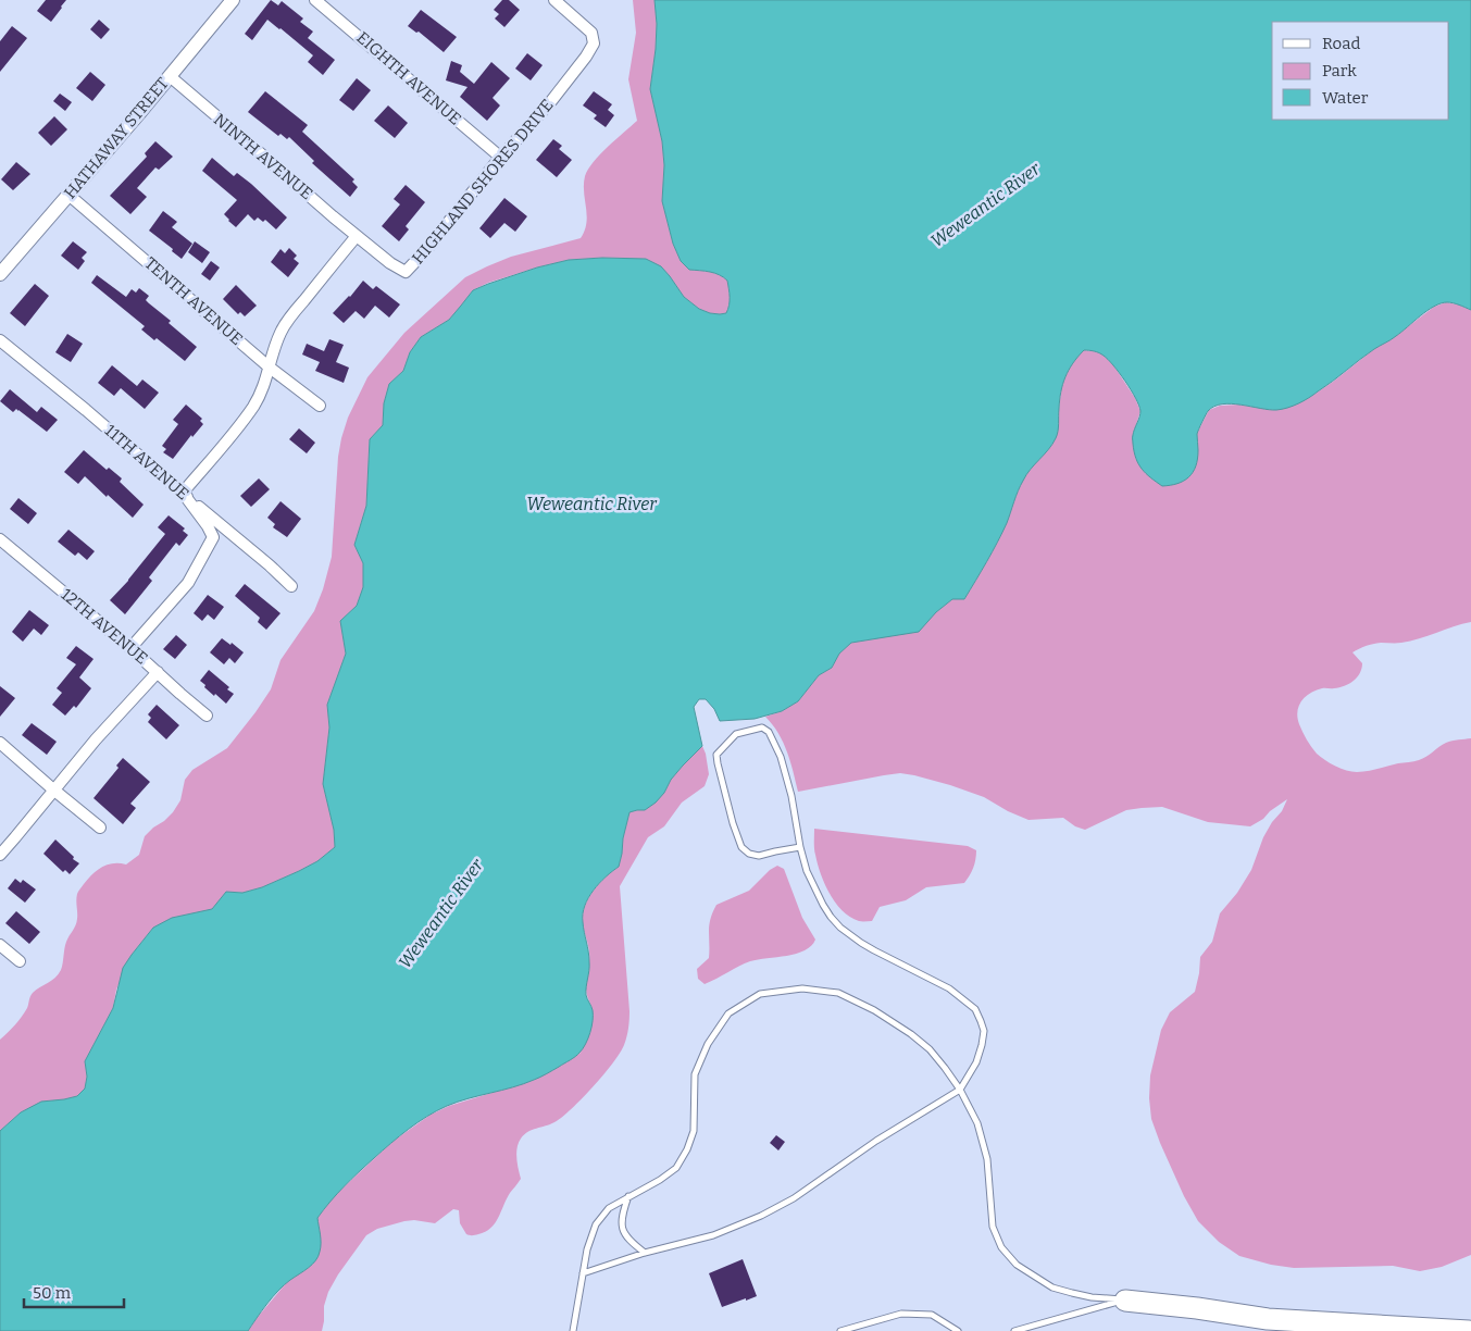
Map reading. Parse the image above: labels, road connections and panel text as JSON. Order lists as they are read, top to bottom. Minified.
{"streets":{"street":["EIGHTH AVENUE","HATHAWAY STREET","NINTH AVENUE","HIGHLAND SHORES DRIVE","TENTH AVENUE","11TH AVENUE","12TH AVENUE"]},"crossings":[["EIGHTH AVENUE","HIGHLAND SHORES DRIVE"],["HATHAWAY STREET","NINTH AVENUE"],["HATHAWAY STREET","TENTH AVENUE"],["NINTH AVENUE","HIGHLAND SHORES DRIVE"]],"water":["Weweantic River"],"legend":["Road","Park","Water"],"scale_bar":"50 m"}
